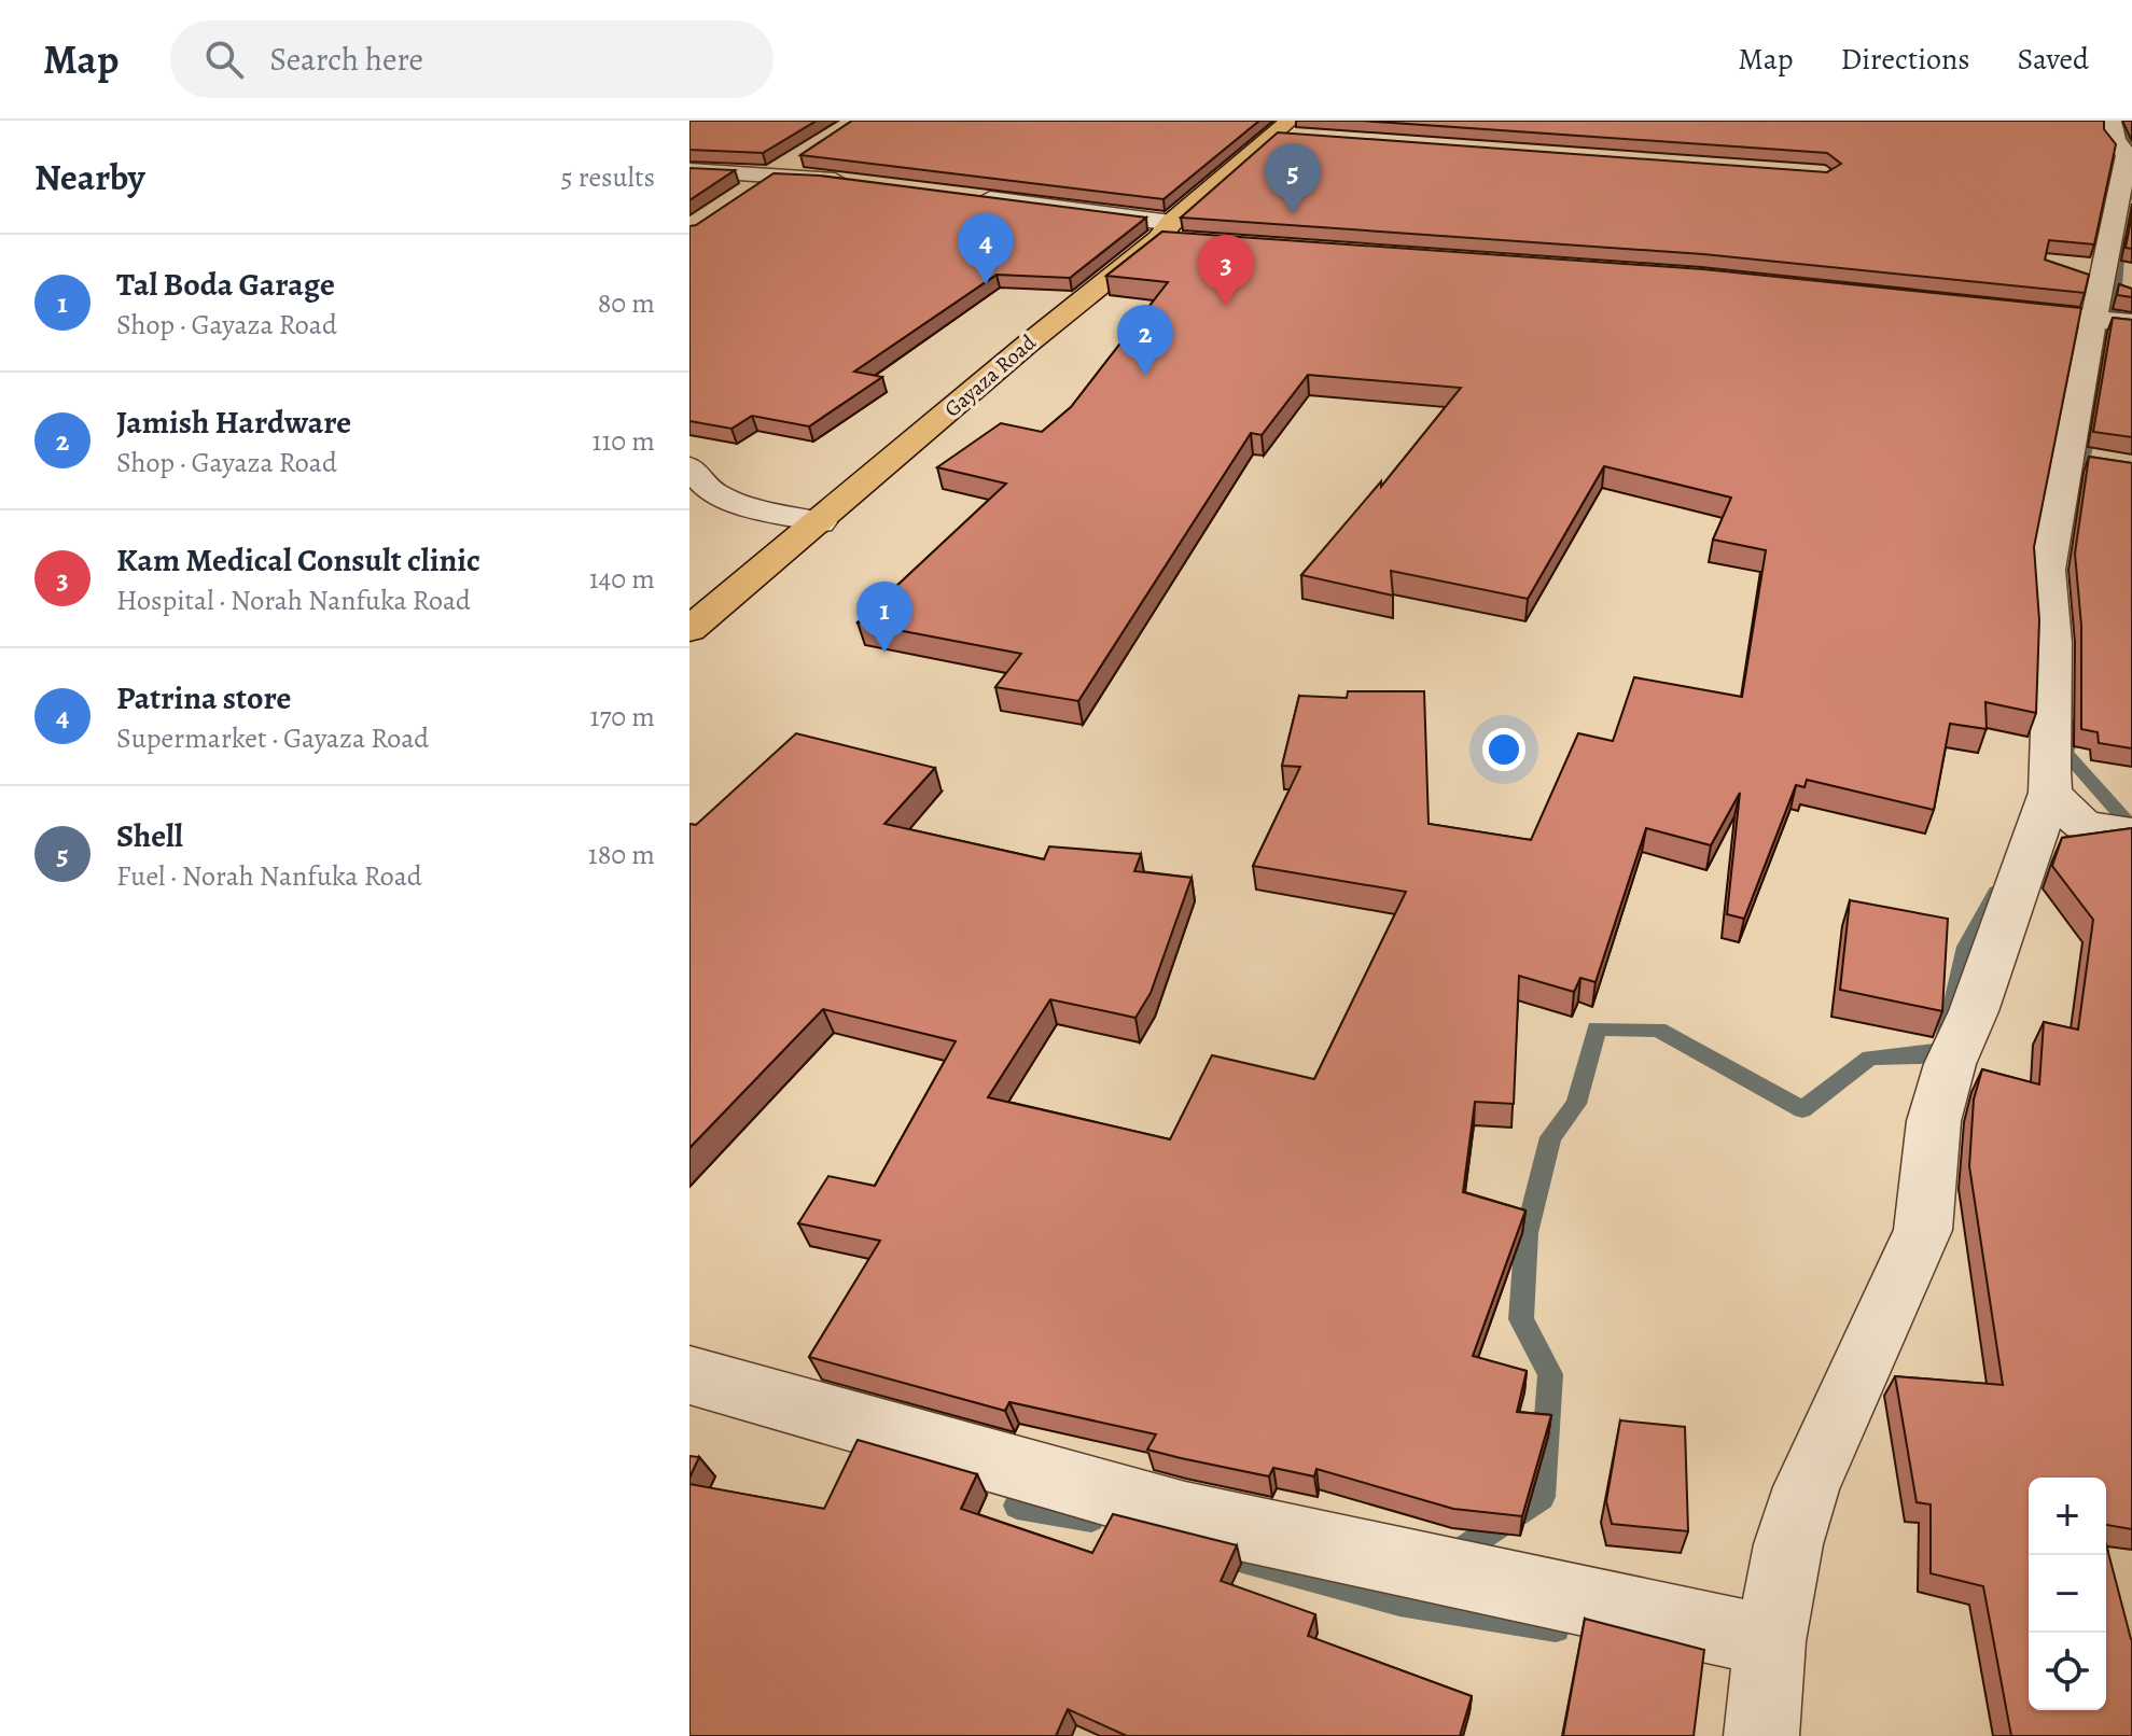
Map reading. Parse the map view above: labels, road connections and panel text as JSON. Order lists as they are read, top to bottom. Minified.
{"streets":{"main road":["Gayaza Road"]},"page":{"header":"Map","search":"Search here","nav":["Map","Directions","Saved"],"heading":["Nearby","5 results"],"pins":["5","4","3","2","1"],"list":[{"mark":"1","name":"Tal Boda Garage","note":"Shop · Gayaza Road","value":"80 m"},{"mark":"2","name":"Jamish Hardware","note":"Shop · Gayaza Road","value":"110 m"},{"mark":"3","name":"Kam Medical Consult clinic","note":"Hospital · Norah Nanfuka Road","value":"140 m"},{"mark":"4","name":"Patrina store","note":"Supermarket · Gayaza Road","value":"170 m"},{"mark":"5","name":"Shell","note":"Fuel · Norah Nanfuka Road","value":"180 m"}],"map_buttons":["+","−"]}}
